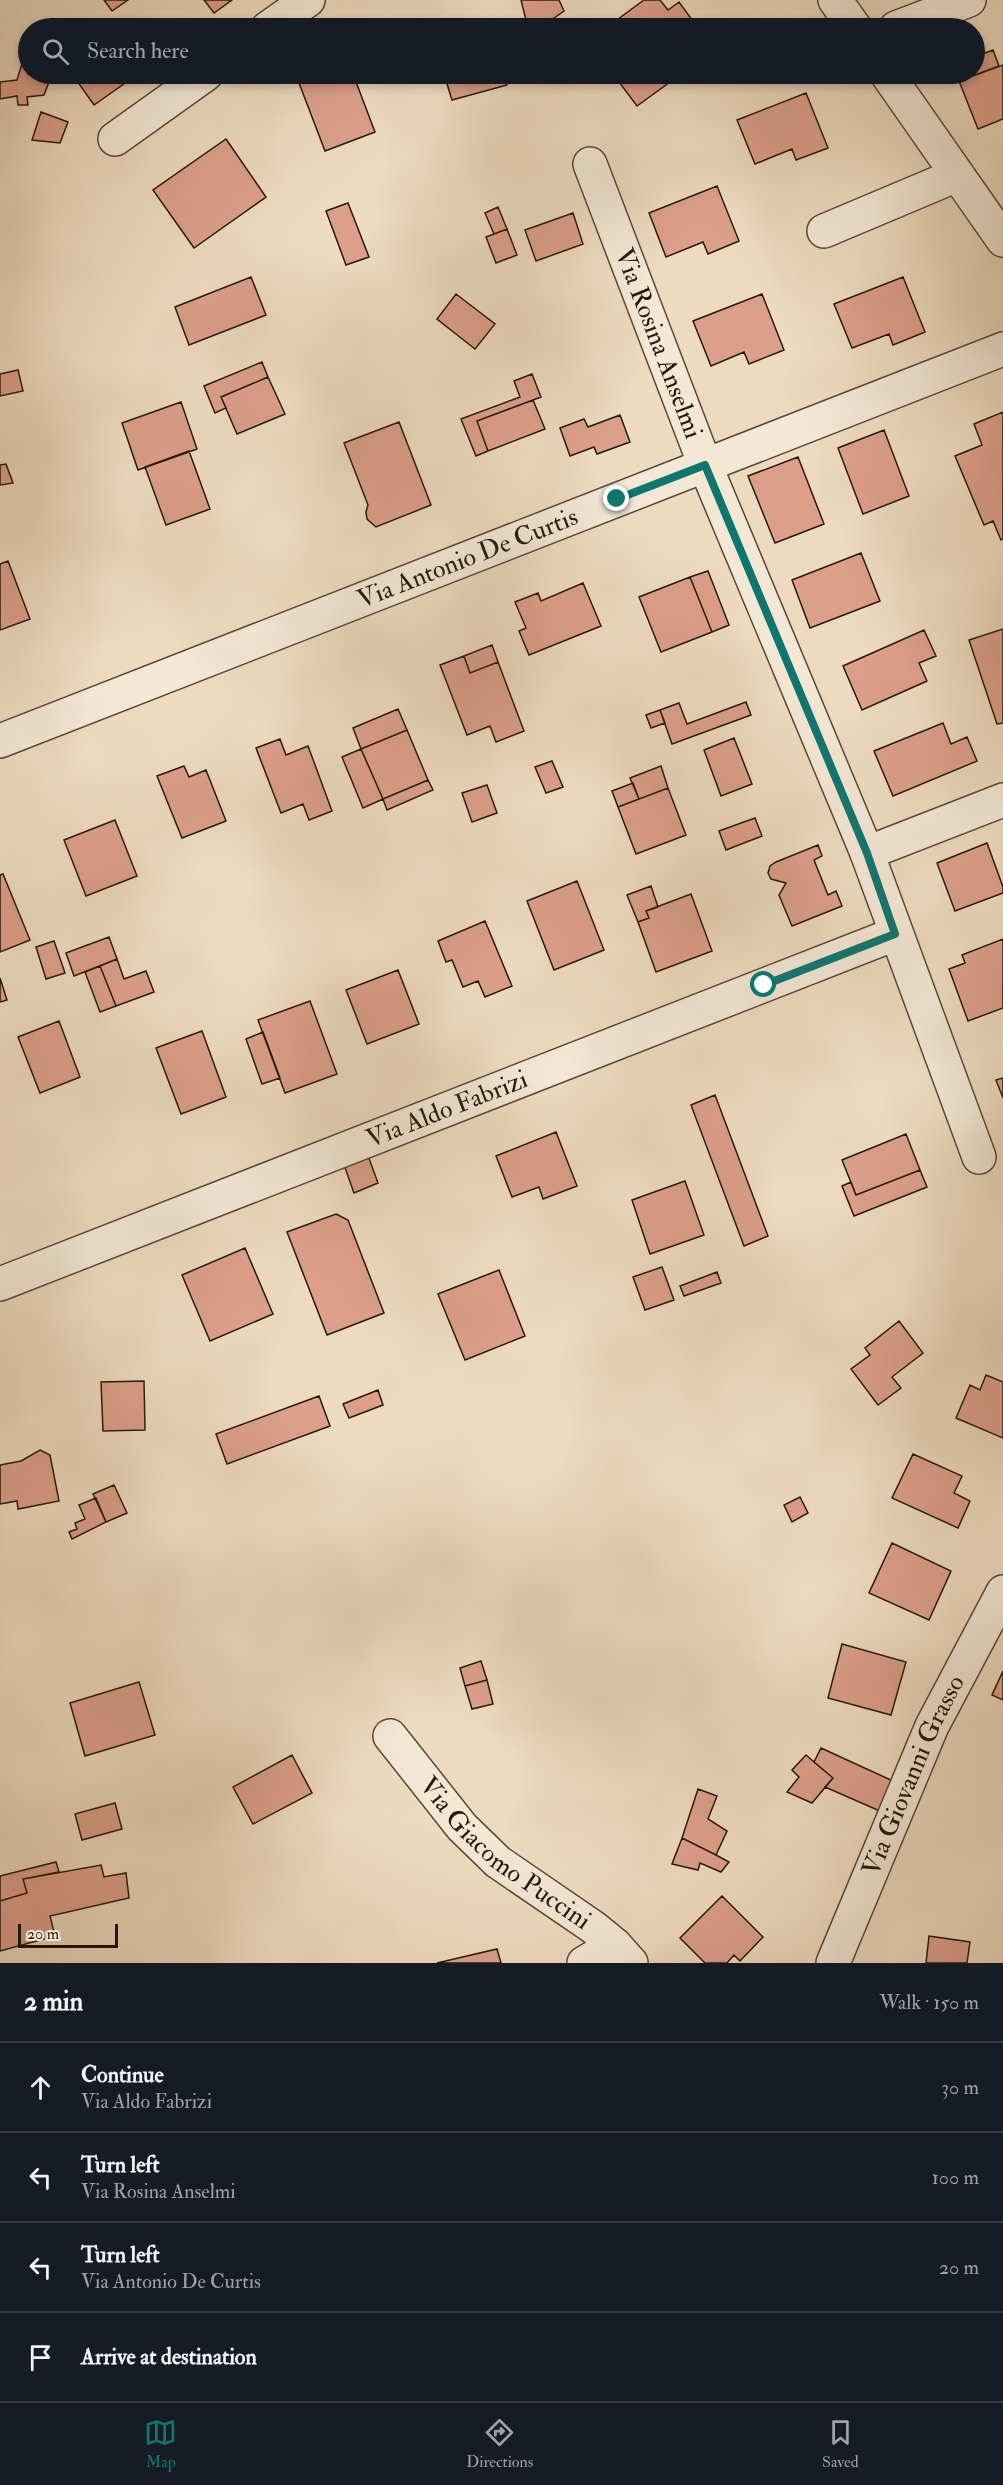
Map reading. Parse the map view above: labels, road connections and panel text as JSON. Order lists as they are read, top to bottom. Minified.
{"streets":{"street":["Via Rosina Anselmi","Via Antonio De Curtis","Via Aldo Fabrizi","Via Giovanni Grasso","Via Giacomo Puccini"]},"crossings":[["Via Rosina Anselmi","Via Antonio De Curtis"],["Via Rosina Anselmi","Via Aldo Fabrizi"]],"scale_bar":"20 m","page":{"search":"Search here","scale":"20 m","heading":["2 min","Walk · 150 m"],"list":[["Continue","Via Aldo Fabrizi","30 m"],["Turn left","Via Rosina Anselmi","100 m"],["Turn left","Via Antonio De Curtis","20 m"],"Arrive at destination"],"nav":["Map","Directions","Saved"]}}
